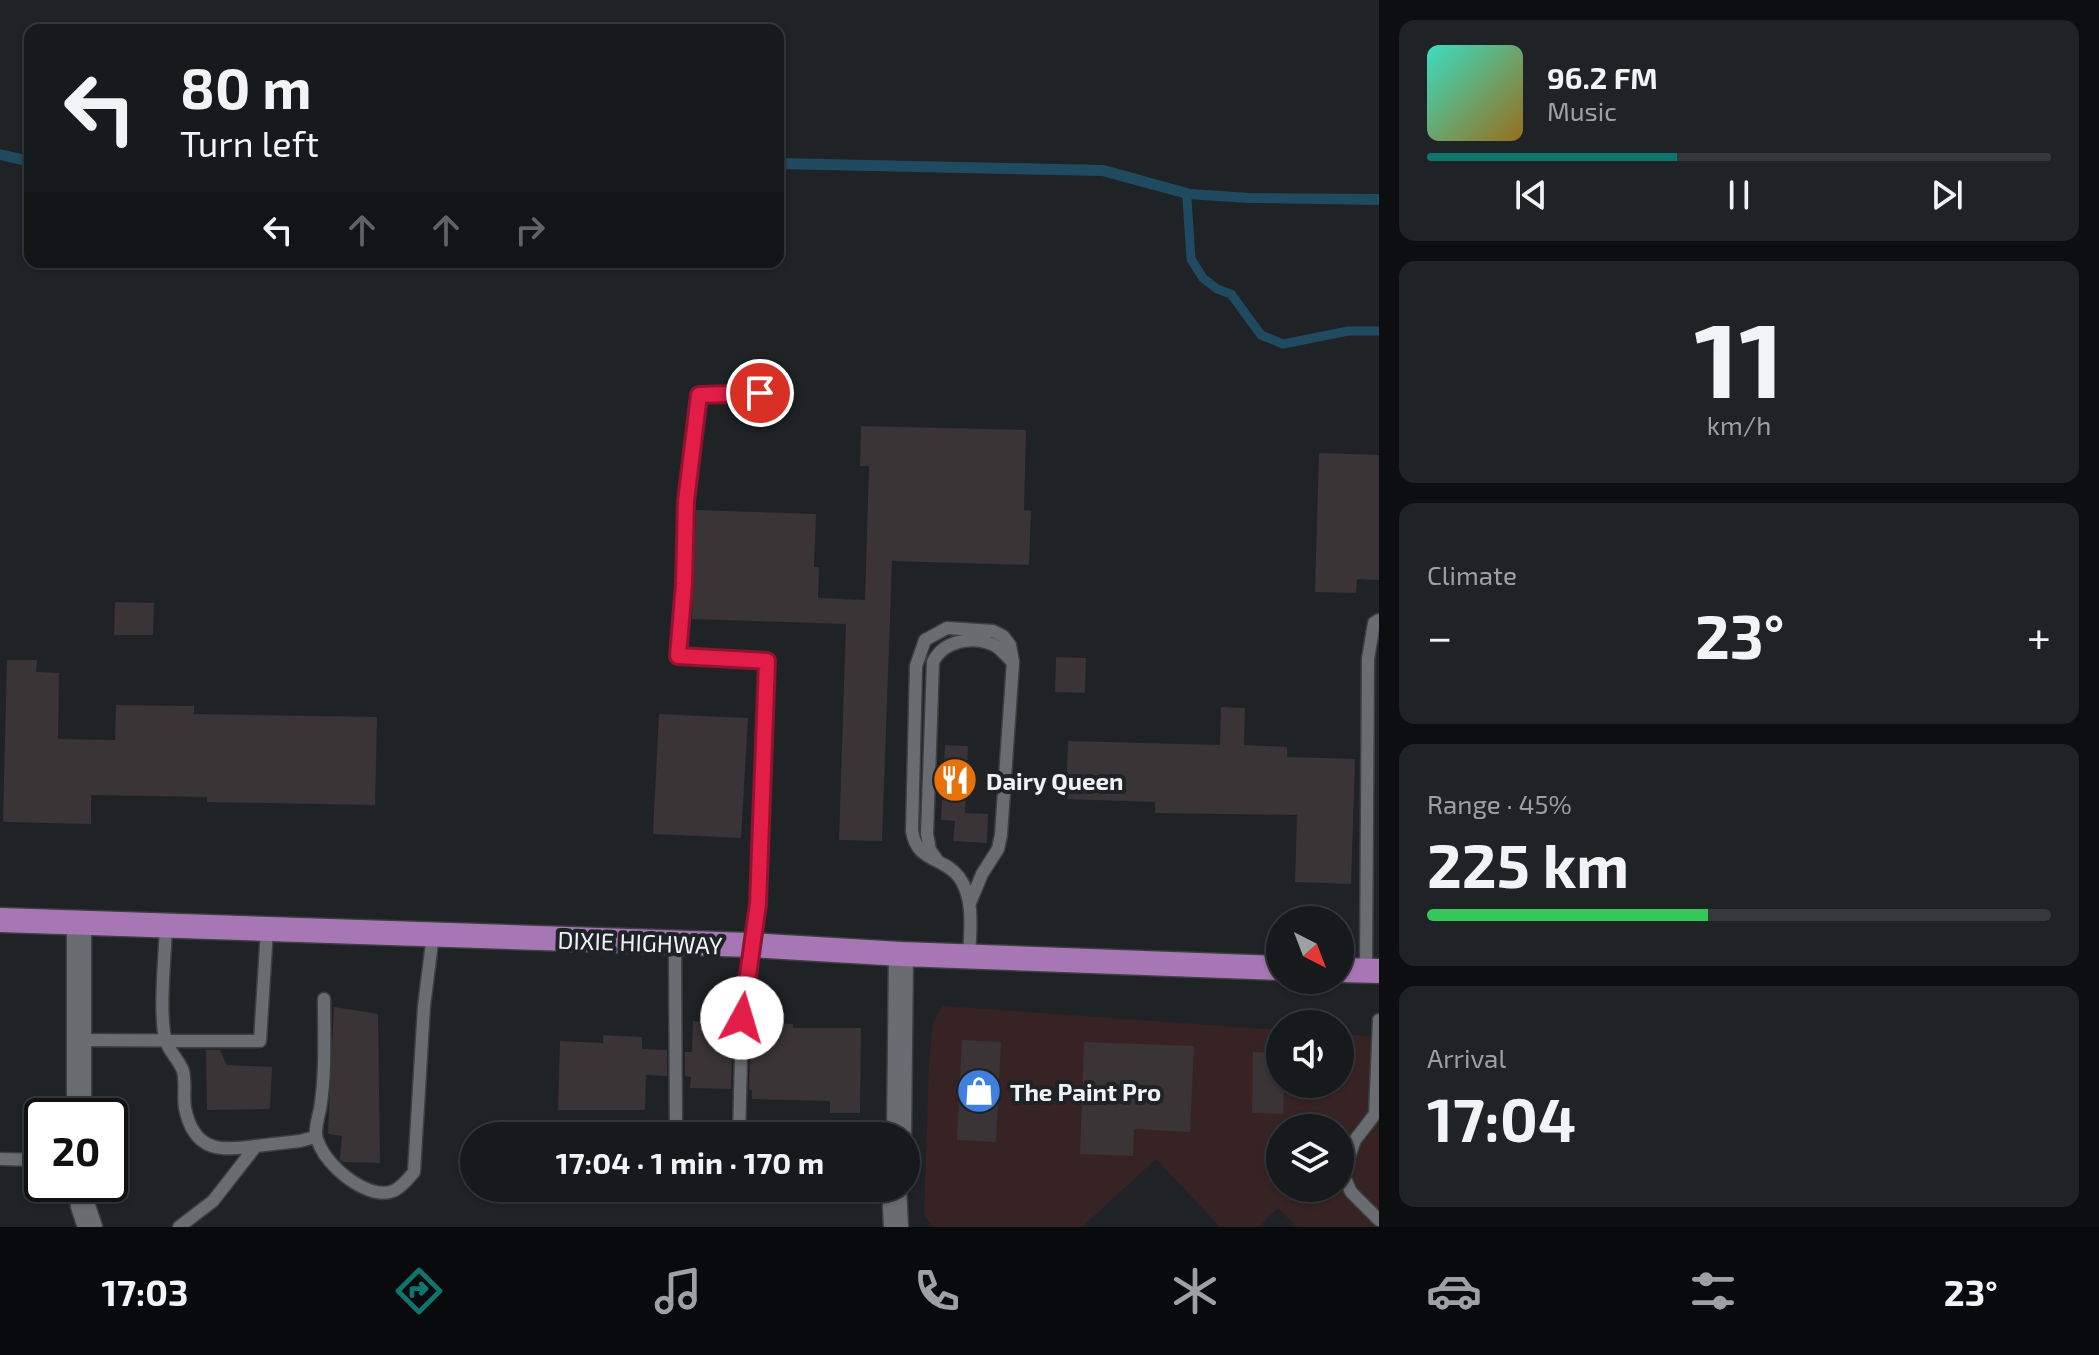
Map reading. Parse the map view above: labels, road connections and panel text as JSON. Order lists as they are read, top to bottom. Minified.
{"streets":{"main road":["DIXIE HIGHWAY"]},"places":{"restaurant":["Dairy Queen"],"shop":["The Paint Pro"]},"north":"bottom right","page":{"turn":["80 m","Turn left"],"song":["96.2 FM","Music"],"tile":[["11","km/h"],"Climate",["Range · 45%","225 km"],["Arrival","17:04"]],"heat":["−","23°","+"],"limit":"20","trip":"17:04 · 1 min · 170 m","tabs":["17:03","23°"]}}
